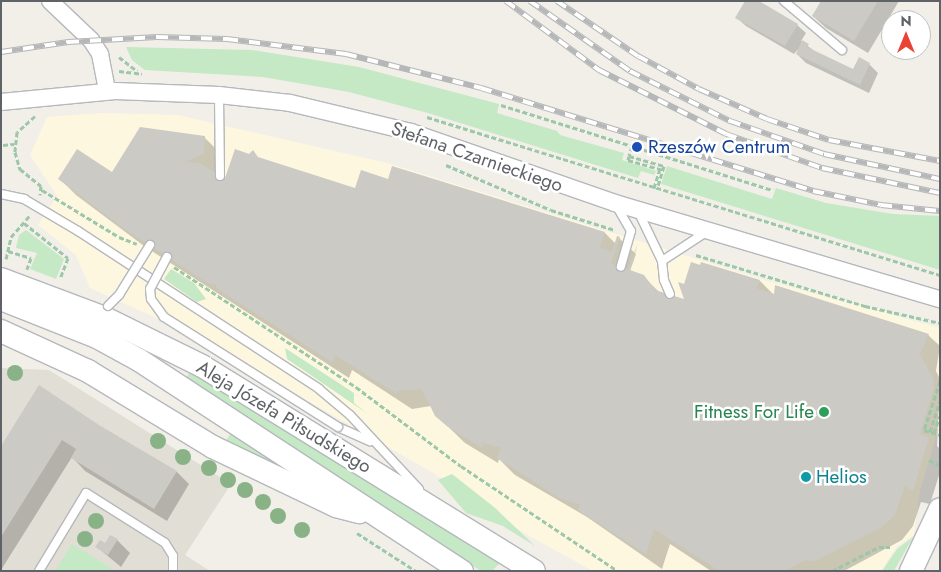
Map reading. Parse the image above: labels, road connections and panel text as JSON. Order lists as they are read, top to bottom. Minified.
{"streets":{"main road":["Aleja Józefa Piłsudskiego"],"street":["Stefana Czarnieckiego"]},"places":["Rzeszów Centrum","Fitness For Life","Helios"],"north":"top"}
